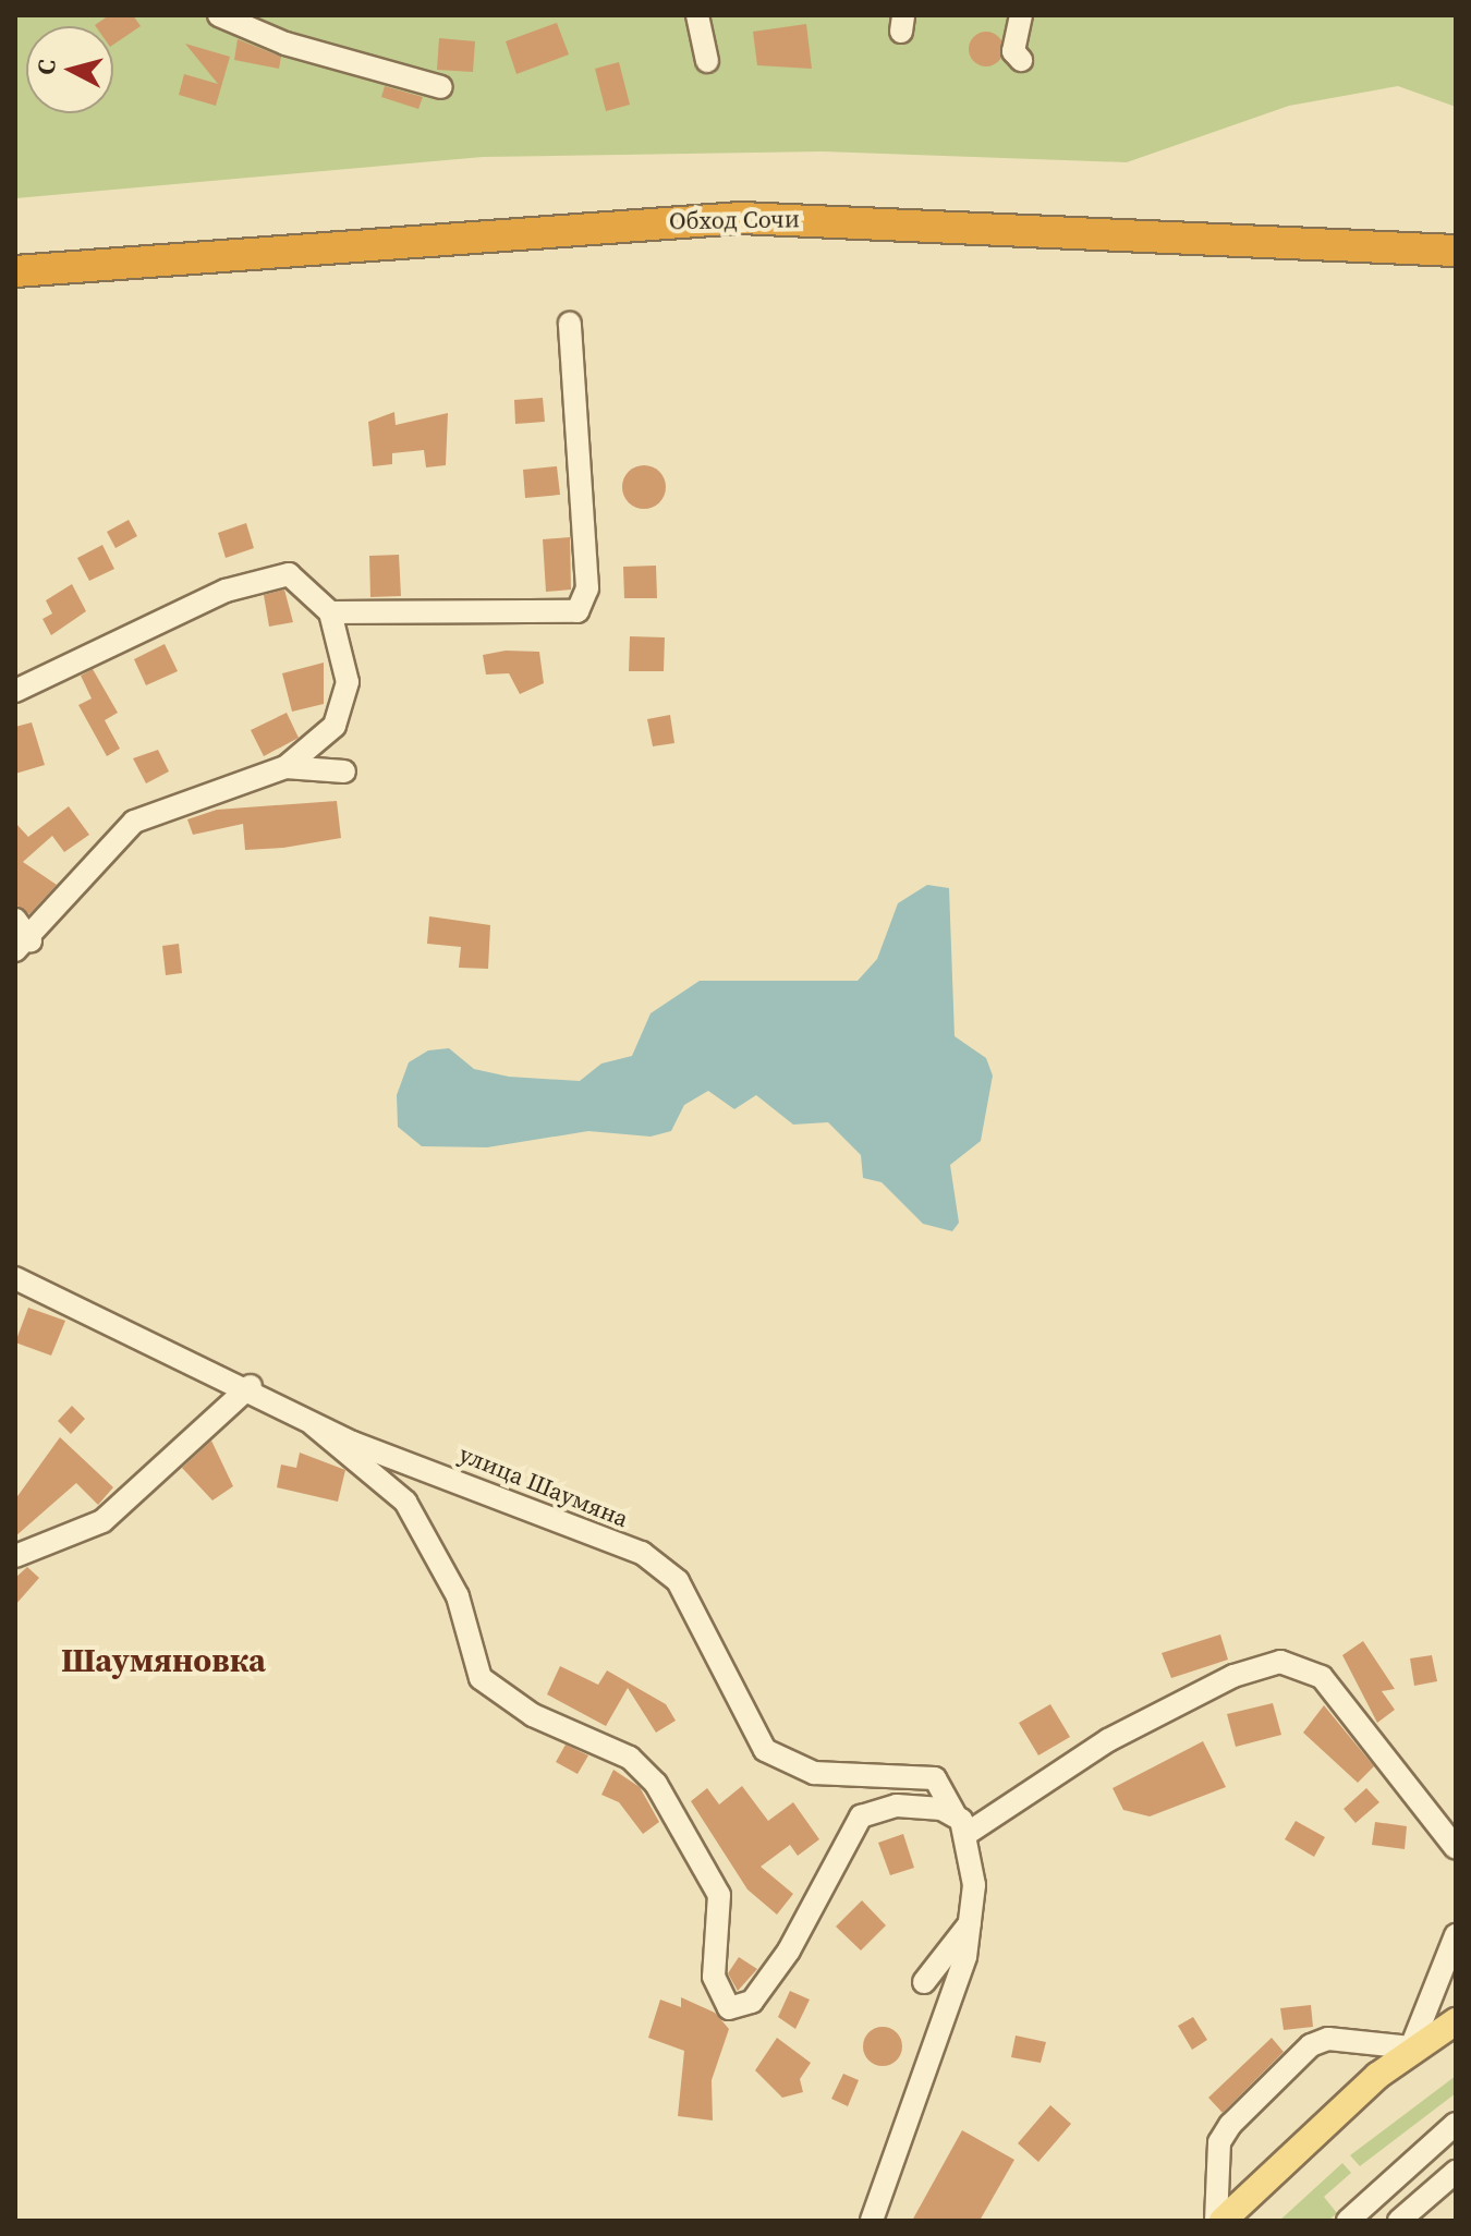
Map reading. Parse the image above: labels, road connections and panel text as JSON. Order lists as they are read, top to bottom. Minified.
{"streets":{"highway":["Обход Сочи"],"street":["улица Шаумяна"]},"districts":["Шаумяновка"],"north":"left"}
